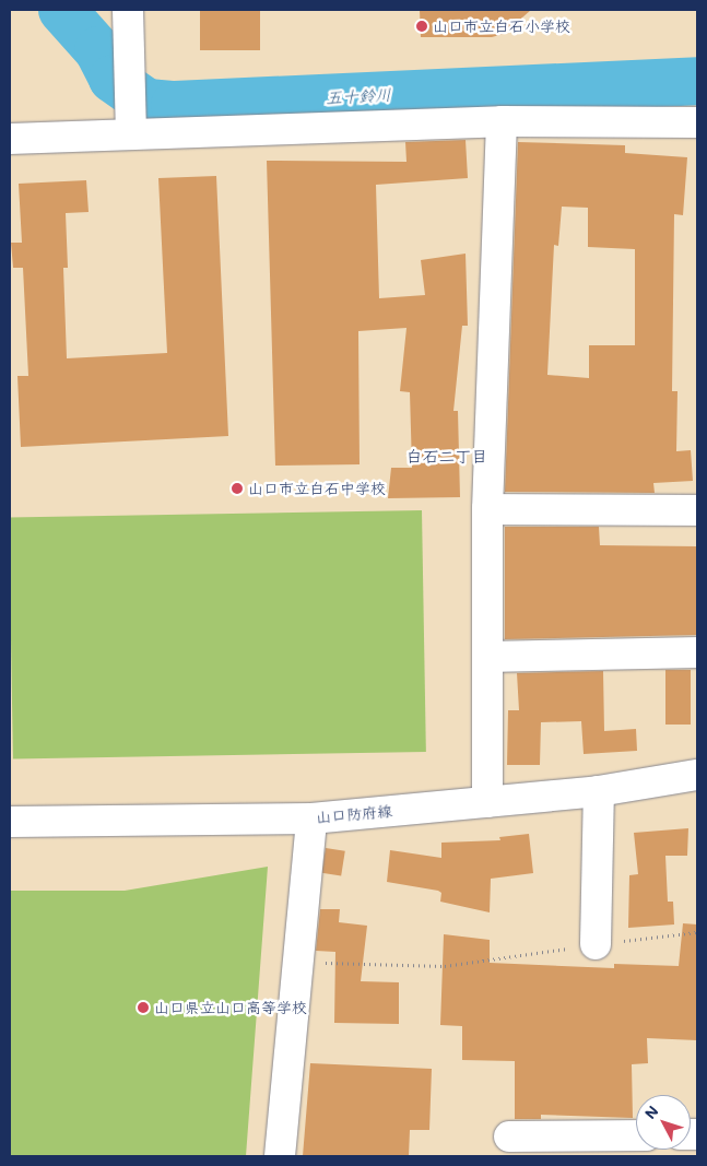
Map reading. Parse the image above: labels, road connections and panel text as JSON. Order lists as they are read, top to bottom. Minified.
{"streets":{"street":["山口防府線"]},"districts":["白石二丁目"],"water":["五十鈴川"],"places":["山口市立白石小学校","山口市立白石中学校","山口県立山口高等学校"],"north":"top left"}
